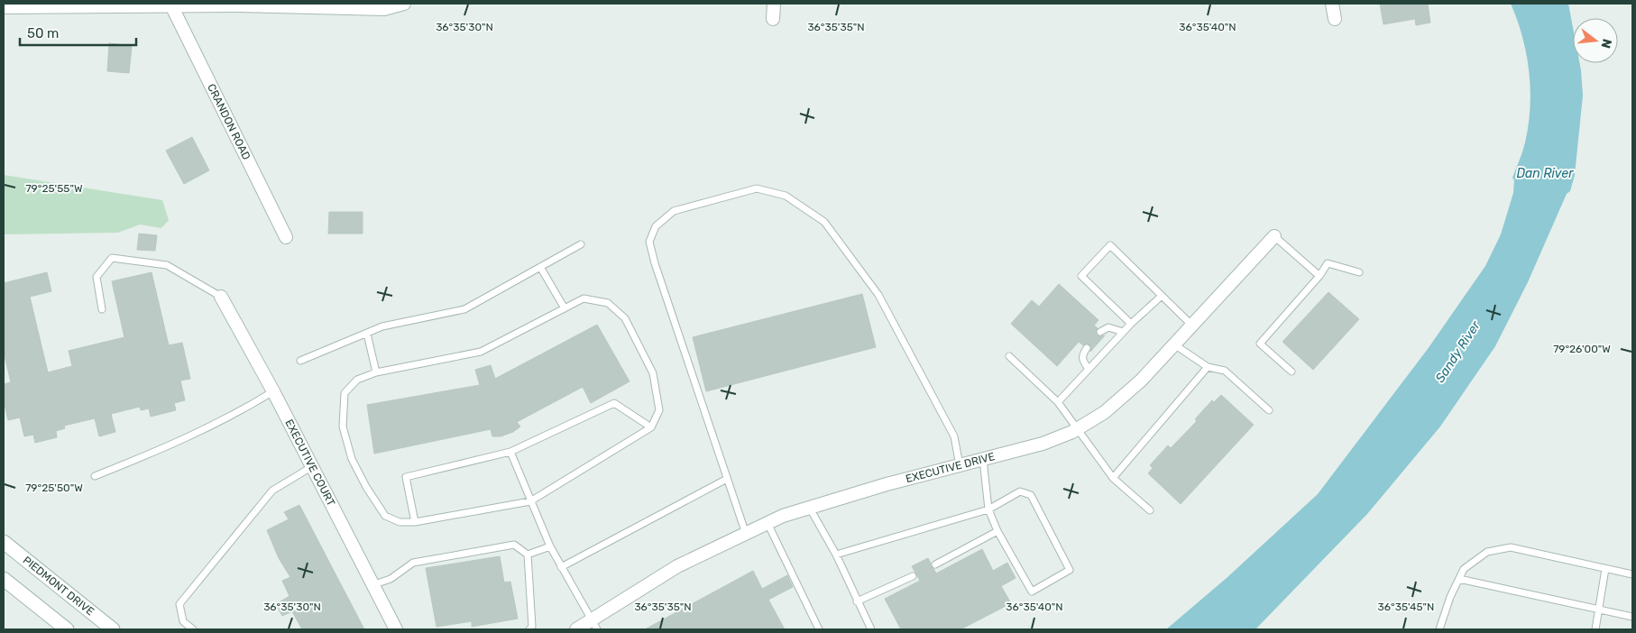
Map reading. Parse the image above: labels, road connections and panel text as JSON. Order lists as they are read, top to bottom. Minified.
{"streets":{"main road":["PIEDMONT DRIVE"],"street":["CRANDON ROAD","EXECUTIVE COURT","EXECUTIVE DRIVE"]},"water":["Dan River","Sandy River"],"scale_bar":"50 m","north":"right","coordinates":["36°35'30\"N","36°35'35\"N","36°35'40\"N","79°25'55\"W","79°26'00\"W","79°25'50\"W","36°35'45\"N"]}
